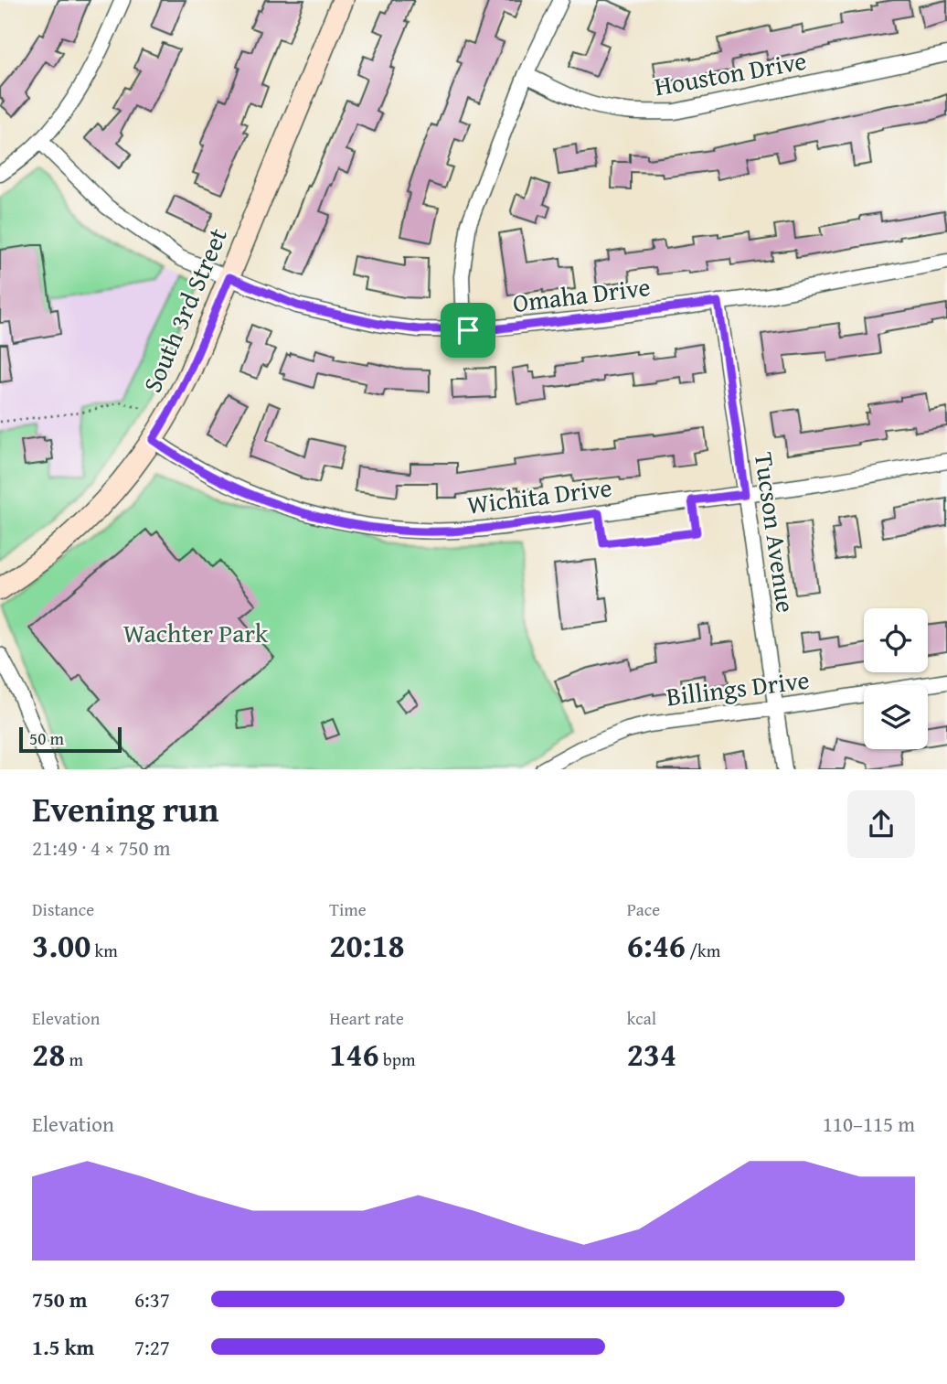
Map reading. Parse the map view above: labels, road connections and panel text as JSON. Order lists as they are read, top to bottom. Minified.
{"streets":{"street":["Houston Drive","Omaha Drive","South 3rd Street","Wichita Drive","Tucson Avenue","Billings Drive"]},"crossings":[["Omaha Drive","South 3rd Street"],["Omaha Drive","Tucson Avenue"],["South 3rd Street","Wichita Drive"],["Wichita Drive","Tucson Avenue"],["Tucson Avenue","Billings Drive"]],"parks":["Wachter Park"],"scale_bar":"50 m","page":{"scale":"50 m","heading":["Evening run","21:49 · 4 × 750 m"],"stats":[["Distance","3.00 km"],["Time","20:18"],["Pace","6:46 /km"],["Elevation","28 m"],["Heart rate","146 bpm"],["kcal","234"]],"chart":["Elevation","110–115 m"],"list":[{"name":"750 m","note":"6:37"},{"name":"1.5 km","note":"7:27"}]}}
